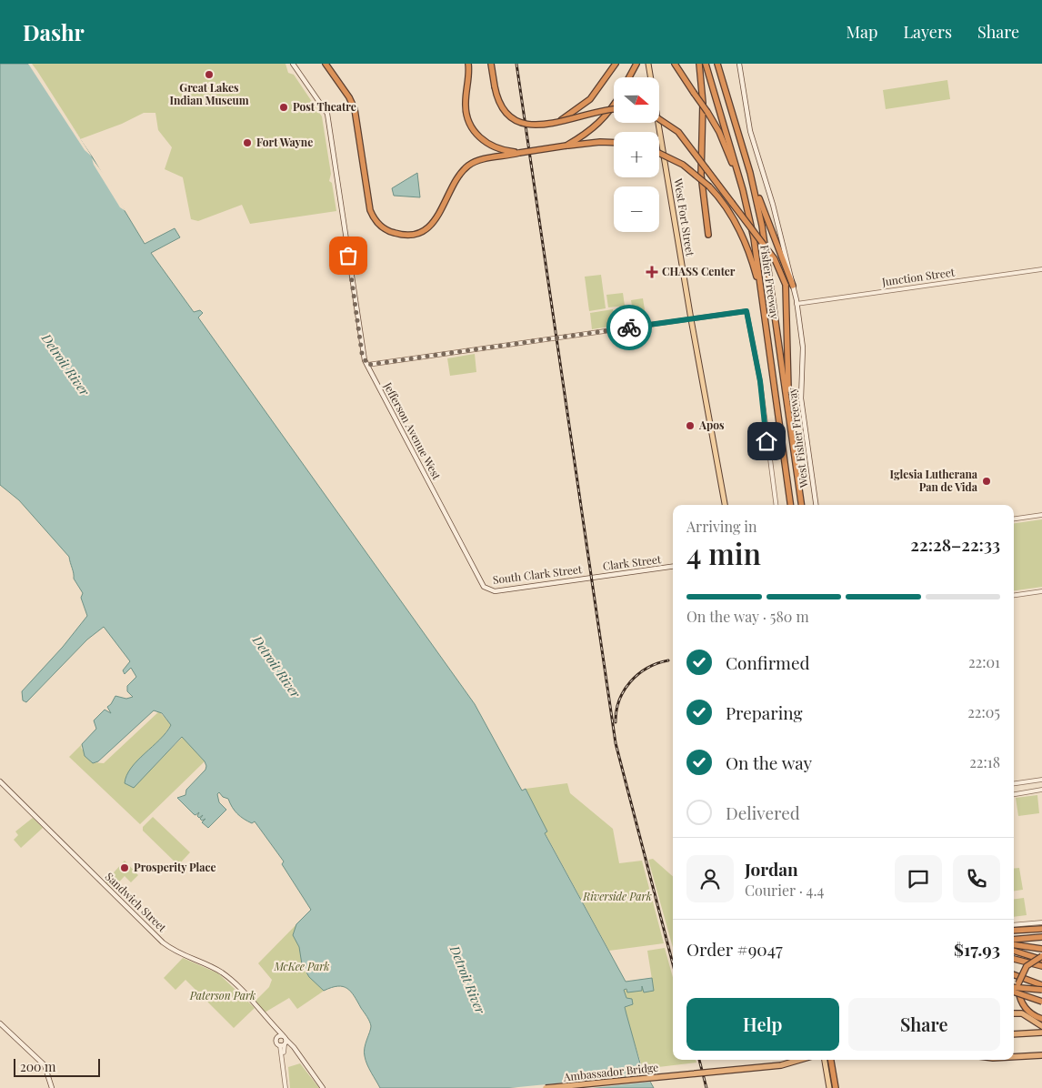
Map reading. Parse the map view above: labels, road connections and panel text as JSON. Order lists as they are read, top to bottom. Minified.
{"streets":{"highway":["Fisher Freeway","Ambassador Bridge"],"main road":["West Fort Street","Jefferson Avenue West","West Fisher Freeway","Clark Street","South Clark Street","Sandwich Street"],"street":["Junction Street"]},"crossings":[["Junction Street","West Fisher Freeway"],["Jefferson Avenue West","South Clark Street"],["Clark Street","South Clark Street"]],"water":["Detroit River"],"parks":["Riverside Park","McKee Park","Paterson Park"],"places":{"other":["Great Lakes Indian Museum","Post Theatre","Fort Wayne","Apos","Iglesia Lutherana Pan de Vida","Prosperity Place"],"health":["CHASS Center"]},"scale_bar":"200 m","north":"right","page":{"header":"Dashr","nav":["Map","Layers","Share"],"map_buttons":["+","−"],"heading":["4 min","Arriving in","22:28–22:33"],"panel":["Jordan","Courier · 4.4","Order #9047","$17.93"],"bar":"On the way · 580 m","list":[["Confirmed","22:01"],["Preparing","22:05"],["On the way","22:18"],"Delivered"],"buttons":["Help","Share"],"scale":"200 m"}}
